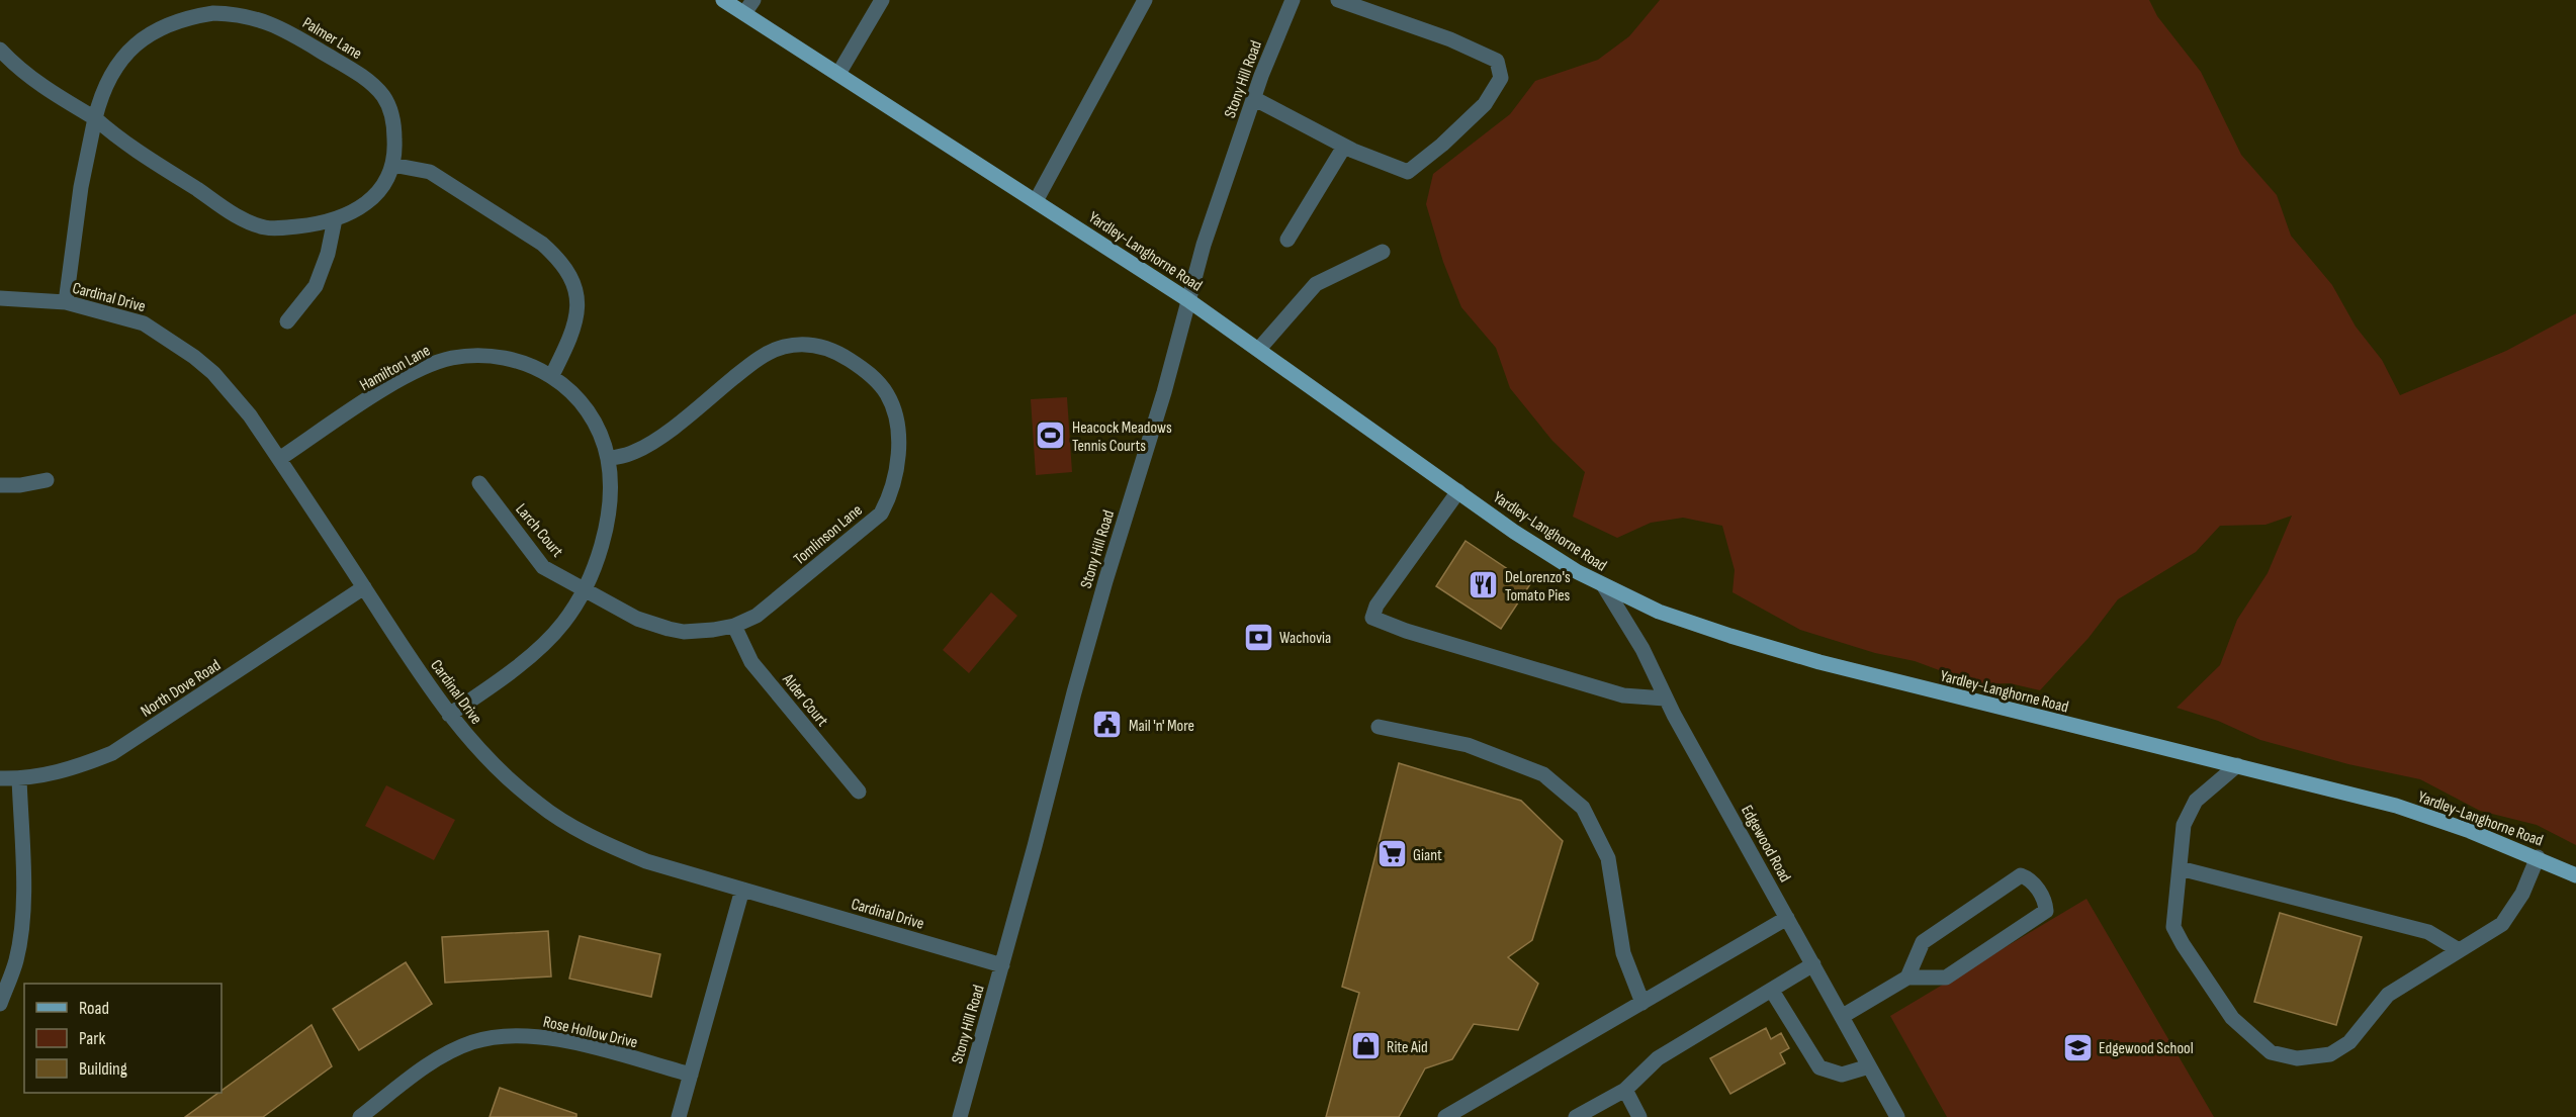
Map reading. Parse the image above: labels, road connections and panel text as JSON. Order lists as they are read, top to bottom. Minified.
{"streets":{"main road":["Yardley-Langhorne Road"],"street":["Palmer Lane","Stony Hill Road","Cardinal Drive","Hamilton Lane","Larch Court","Tomlinson Lane","North Dove Road","Alder Court","Edgewood Road","Rose Hollow Drive"]},"crossings":[["Palmer Lane","Cardinal Drive"],["Stony Hill Road","Yardley-Langhorne Road"],["Stony Hill Road","Cardinal Drive"],["Yardley-Langhorne Road","Edgewood Road"],["Cardinal Drive","Hamilton Lane"],["Cardinal Drive","North Dove Road"],["Hamilton Lane","Larch Court"],["Hamilton Lane","Tomlinson Lane"],["Larch Court","Tomlinson Lane"],["Tomlinson Lane","Alder Court"]],"places":{"sports":["Heacock Meadows Tennis Courts"],"restaurant":["DeLorenzo's Tomato Pies"],"bank":["Wachovia"],"public building":["Mail 'n' More"],"supermarket":["Giant"],"shop":["Rite Aid"],"school or university":["Edgewood School"]},"legend":["Road","Park","Building"]}
